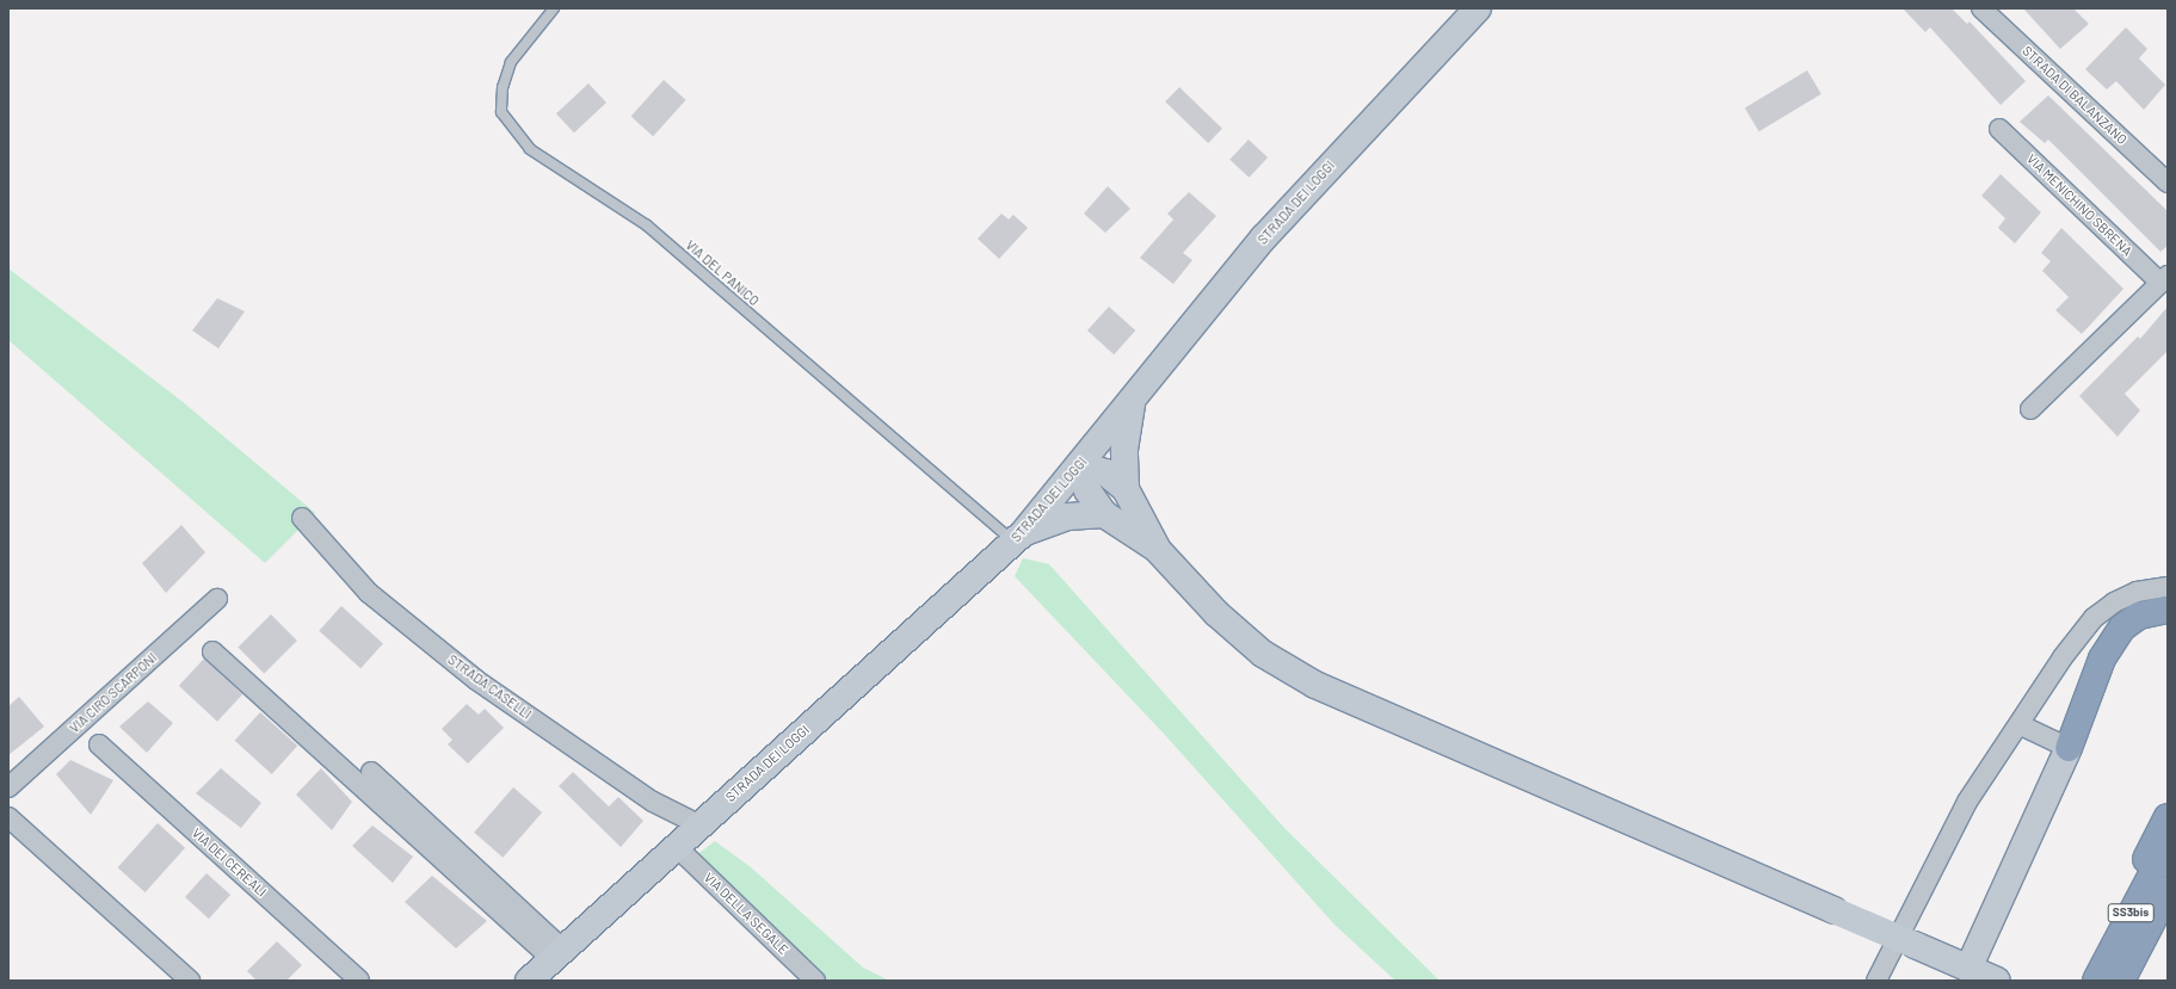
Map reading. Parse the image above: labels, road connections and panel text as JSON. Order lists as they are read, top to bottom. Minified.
{"streets":{"highway":["SS3bis"],"street":["STRADA DI BALANZANO","STRADA DEI LOGGI","VIA MENICHINO SBRENA","STRADA CASELLI","VIA CIRO SCARPONI","VIA DEI CEREALI","VIA DELLA SEGALE"],"lane":["VIA DEL PANICO"]},"crossings":[["STRADA DEI LOGGI","VIA DEL PANICO"],["STRADA DEI LOGGI","STRADA CASELLI"],["STRADA DEI LOGGI","VIA DELLA SEGALE"]]}
